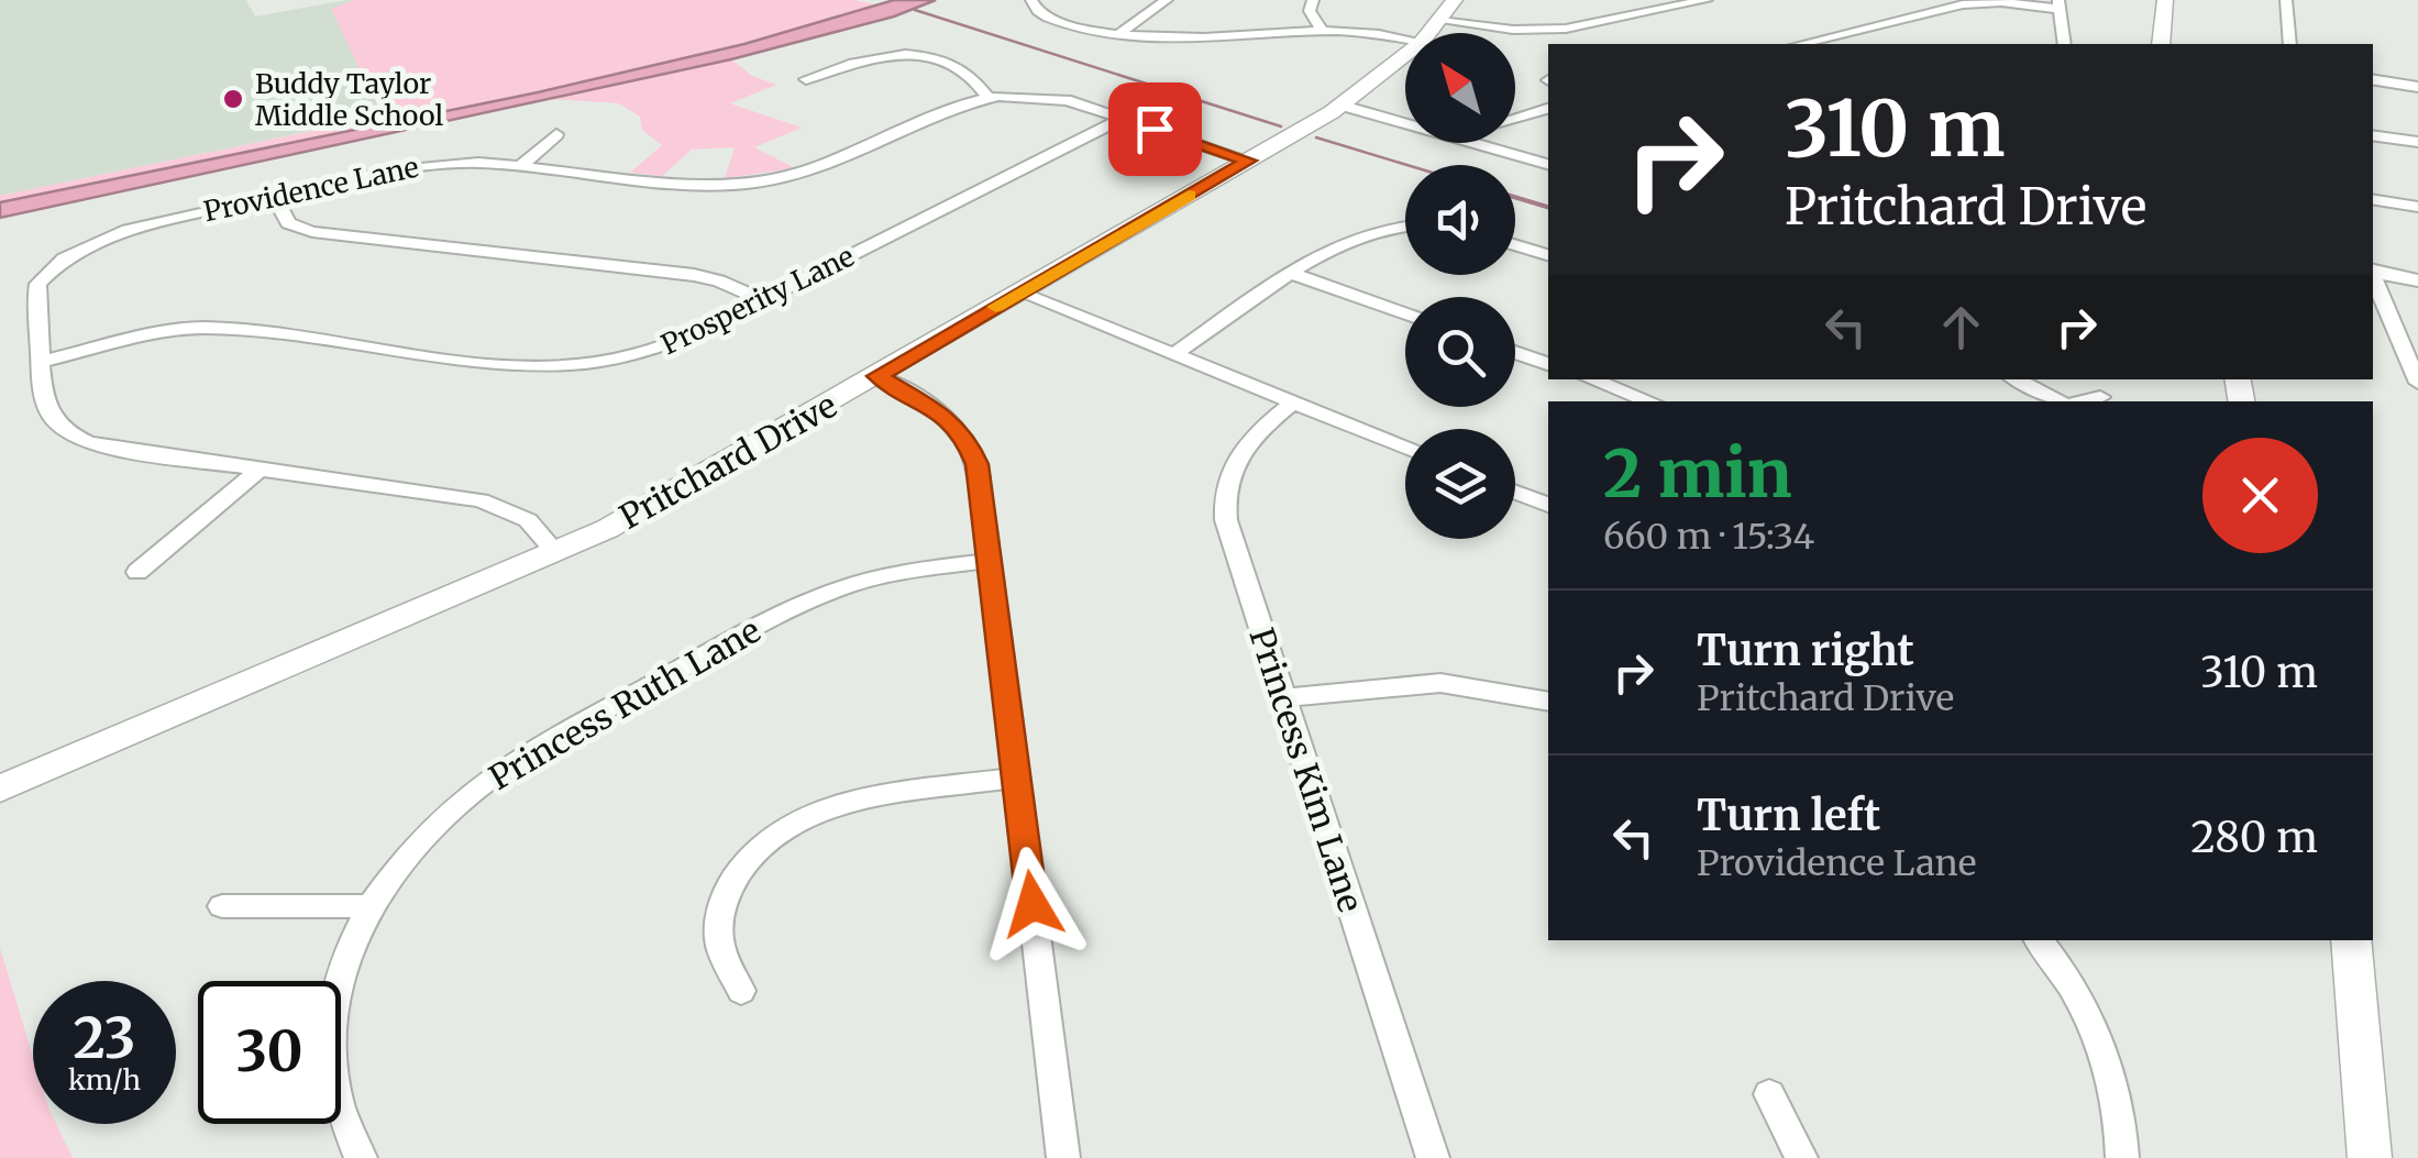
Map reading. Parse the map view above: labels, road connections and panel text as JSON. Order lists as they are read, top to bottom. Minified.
{"streets":{"street":["Providence Lane","Prosperity Lane","Pritchard Drive","Princess Ruth Lane","Princess Kim Lane"]},"crossings":[["Providence Lane","Prosperity Lane"],["Providence Lane","Pritchard Drive"]],"places":["Buddy Taylor Middle School"],"north":"top left","page":{"turn":["310 m","Pritchard Drive"],"heading":["2 min","660 m · 15:34"],"list":[{"name":"Turn right","note":"Pritchard Drive","value":"310 m"},{"name":"Turn left","note":"Providence Lane","value":"280 m"}],"speed":"23 km/h","limit":"30"}}
